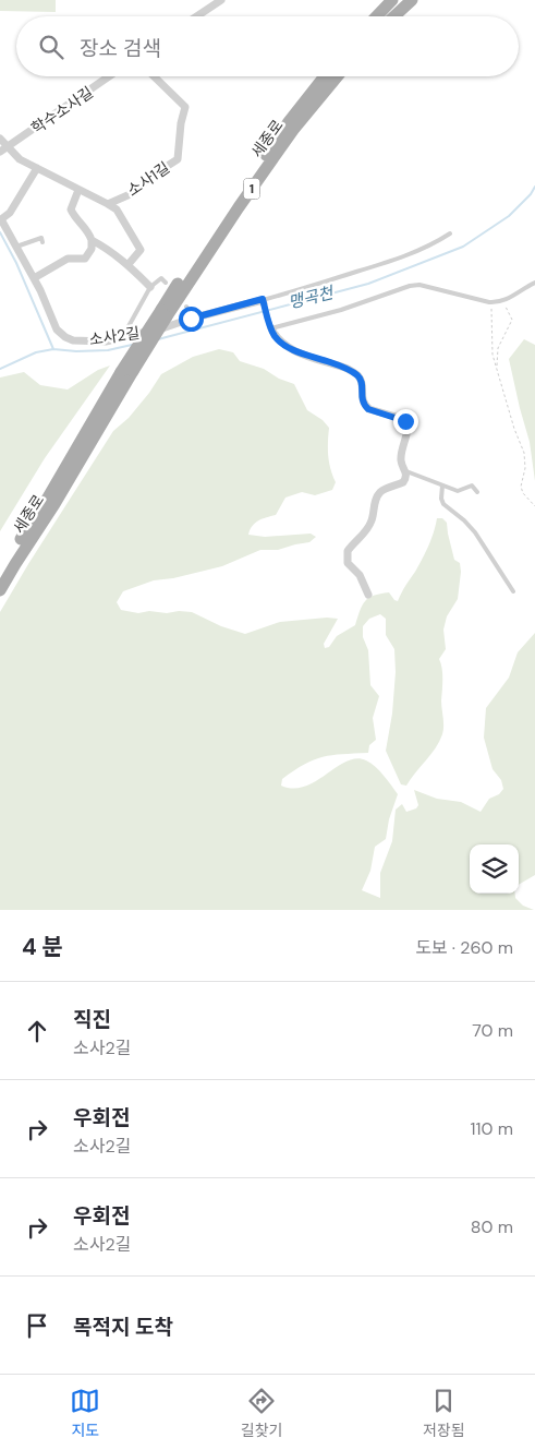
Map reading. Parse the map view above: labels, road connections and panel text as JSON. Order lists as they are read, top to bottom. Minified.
{"streets":{"main road":["세종로","1"],"street":["학수소사길","소사1길","소사2길"]},"crossings":[["학수소사길","소사1길"],["세종로","1"],["소사1길","소사2길"]],"water":["맹곡천"],"page":{"search":"장소 검색","heading":["4 분","도보 · 260 m"],"list":[["직진","소사2길","70 m"],["우회전","소사2길","110 m"],["우회전","소사2길","80 m"],"목적지 도착"],"nav":["지도","길찾기","저장됨"]}}
